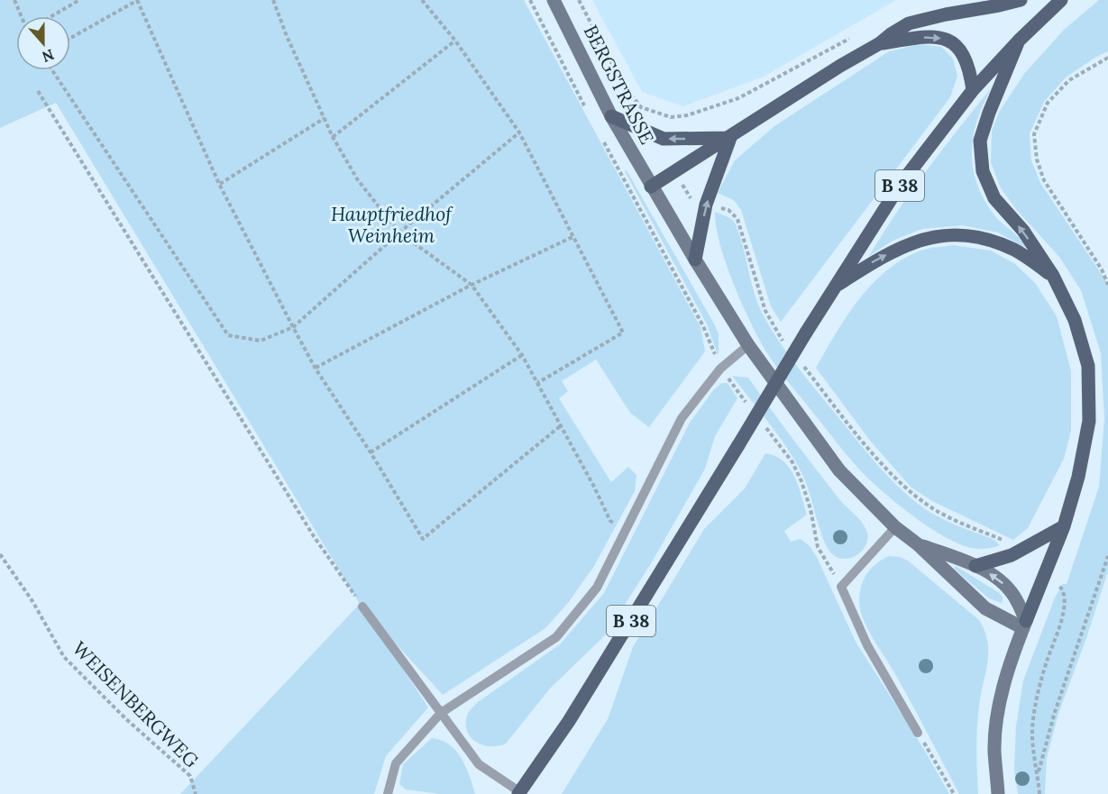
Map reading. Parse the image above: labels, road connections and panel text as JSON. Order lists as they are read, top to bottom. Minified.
{"streets":{"main road":["BERGSTRASSE","B 38"],"path":["WEISENBERGWEG"]},"parks":["Hauptfriedhof Weinheim"],"north":"bottom"}
